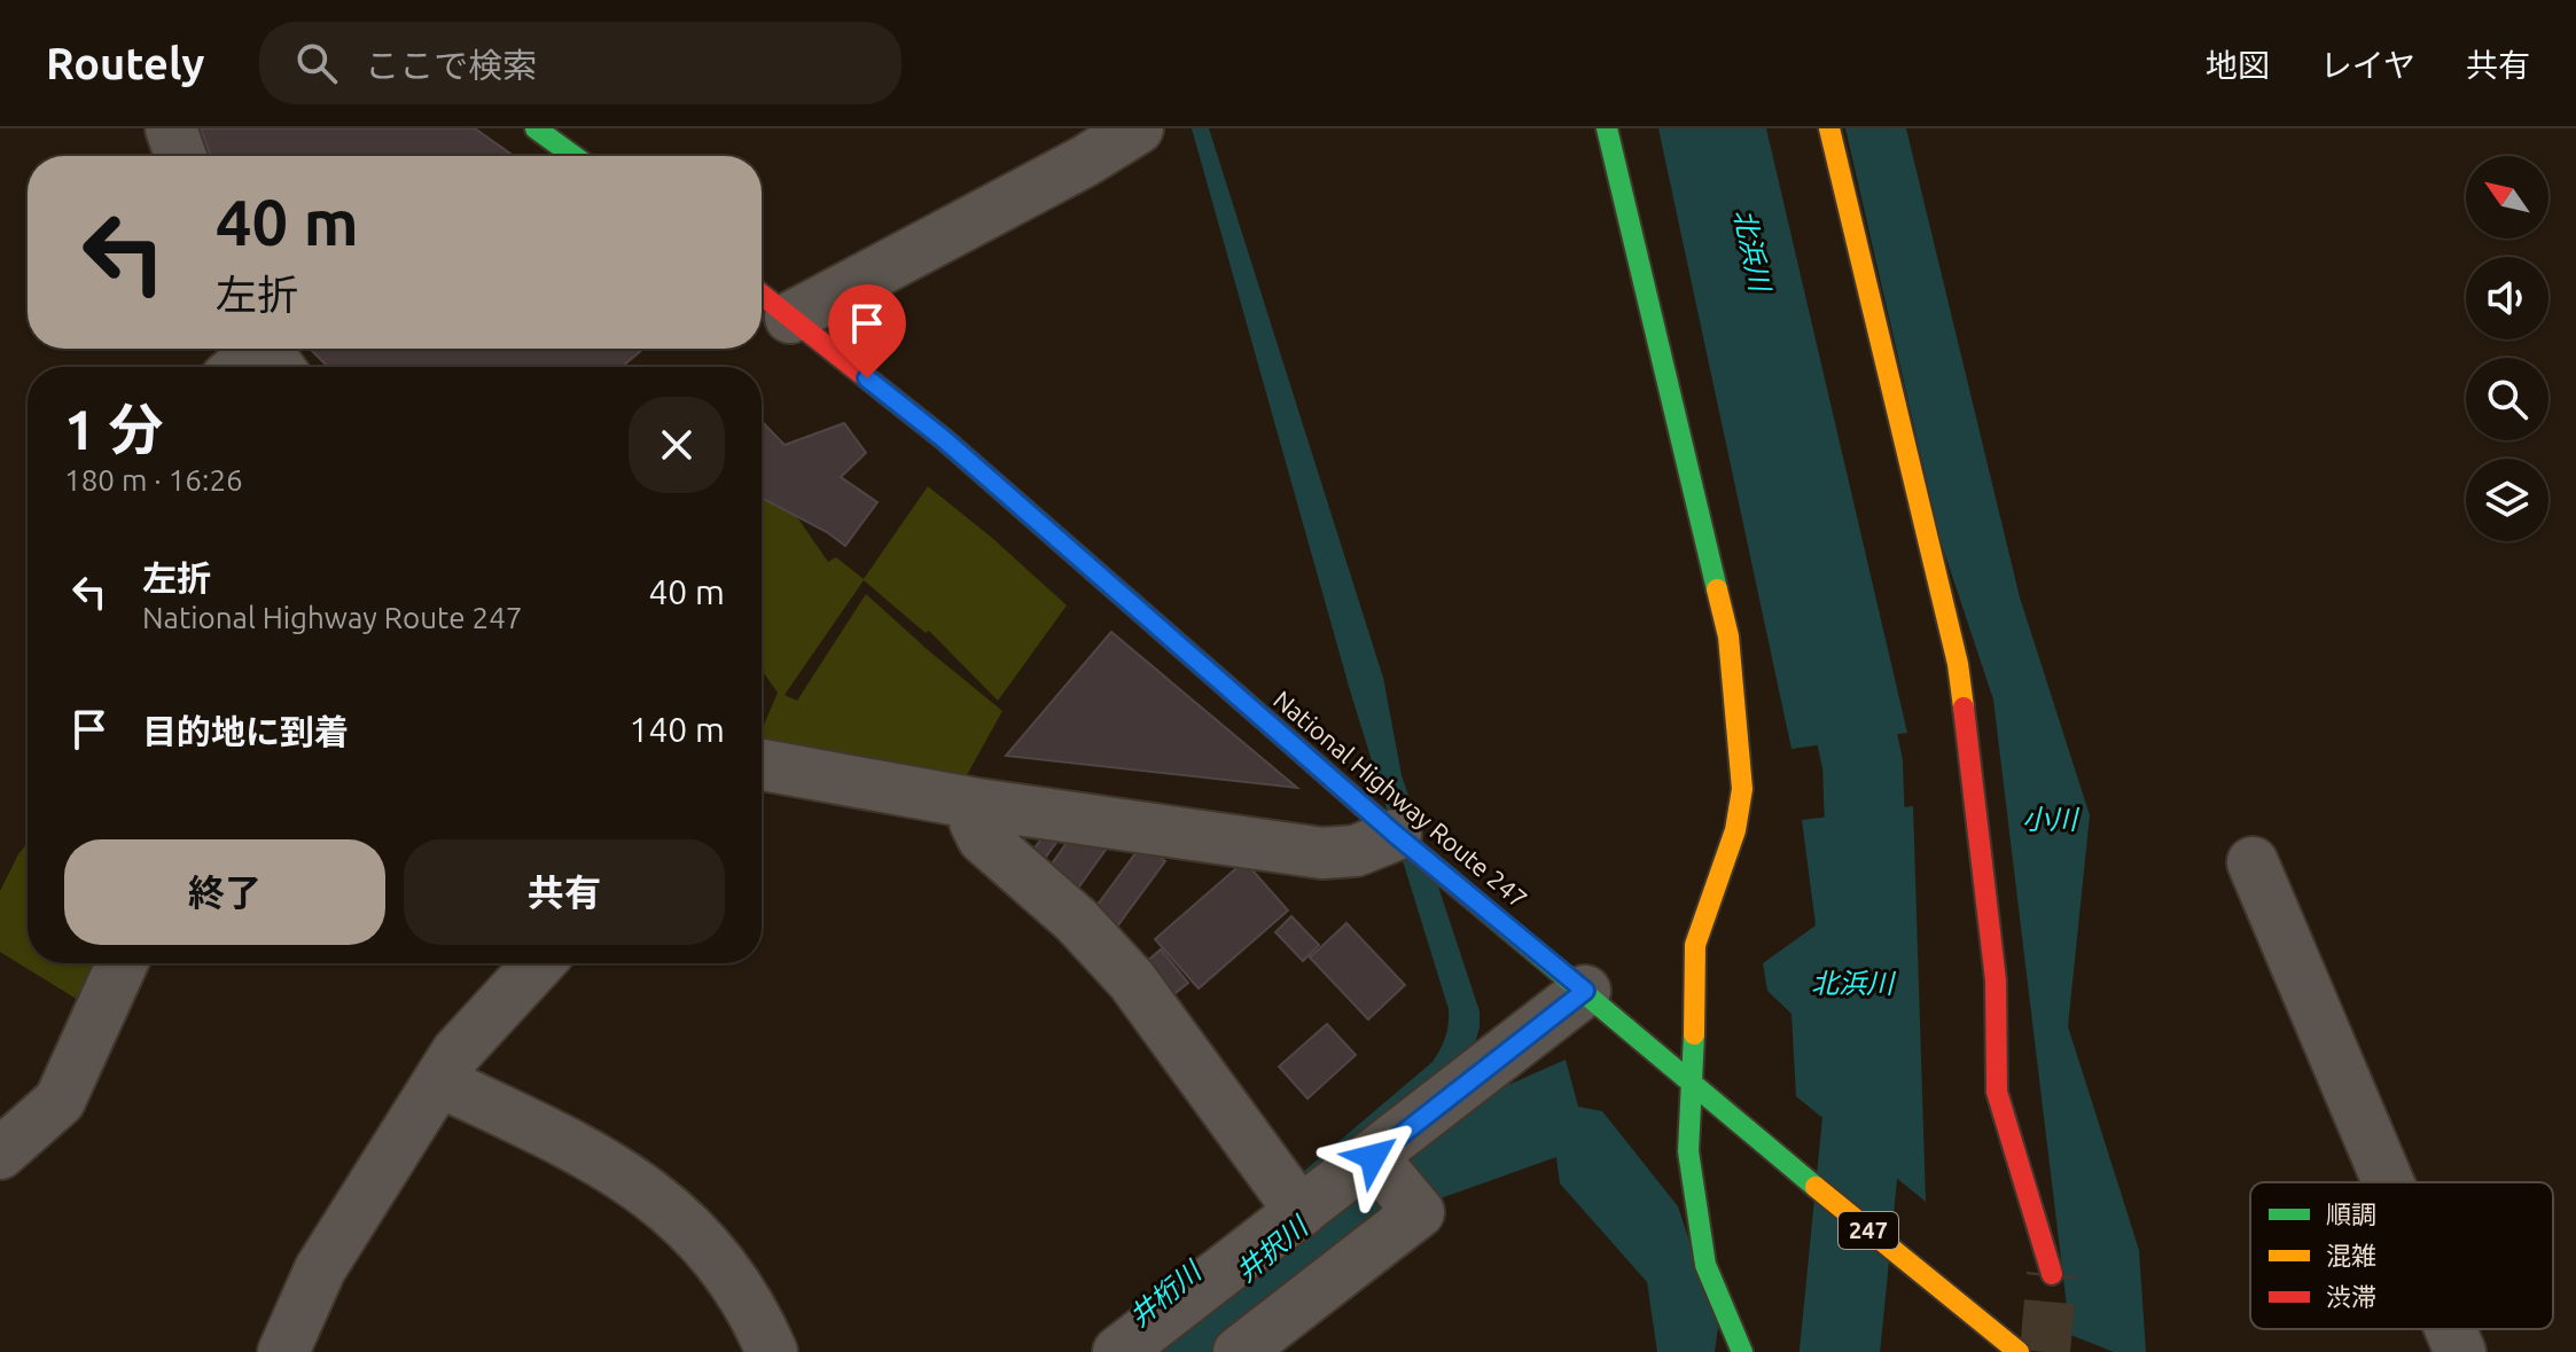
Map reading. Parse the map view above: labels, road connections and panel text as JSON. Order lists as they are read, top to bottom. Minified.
{"streets":{"main road":["National Highway Route 247","247"]},"water":["北浜川","小川","井択川","井桁川"],"legend":["順調","混雑","渋滞"],"north":"top left","page":{"header":"Routely","search":"ここで検索","nav":["地図","レイヤ","共有"],"turn":["40 m","左折"],"heading":["1 分","180 m · 16:26"],"list":[{"name":"左折","note":"National Highway Route 247","value":"40 m"},{"name":"目的地に到着","value":"140 m"}],"buttons":["終了","共有"]}}
